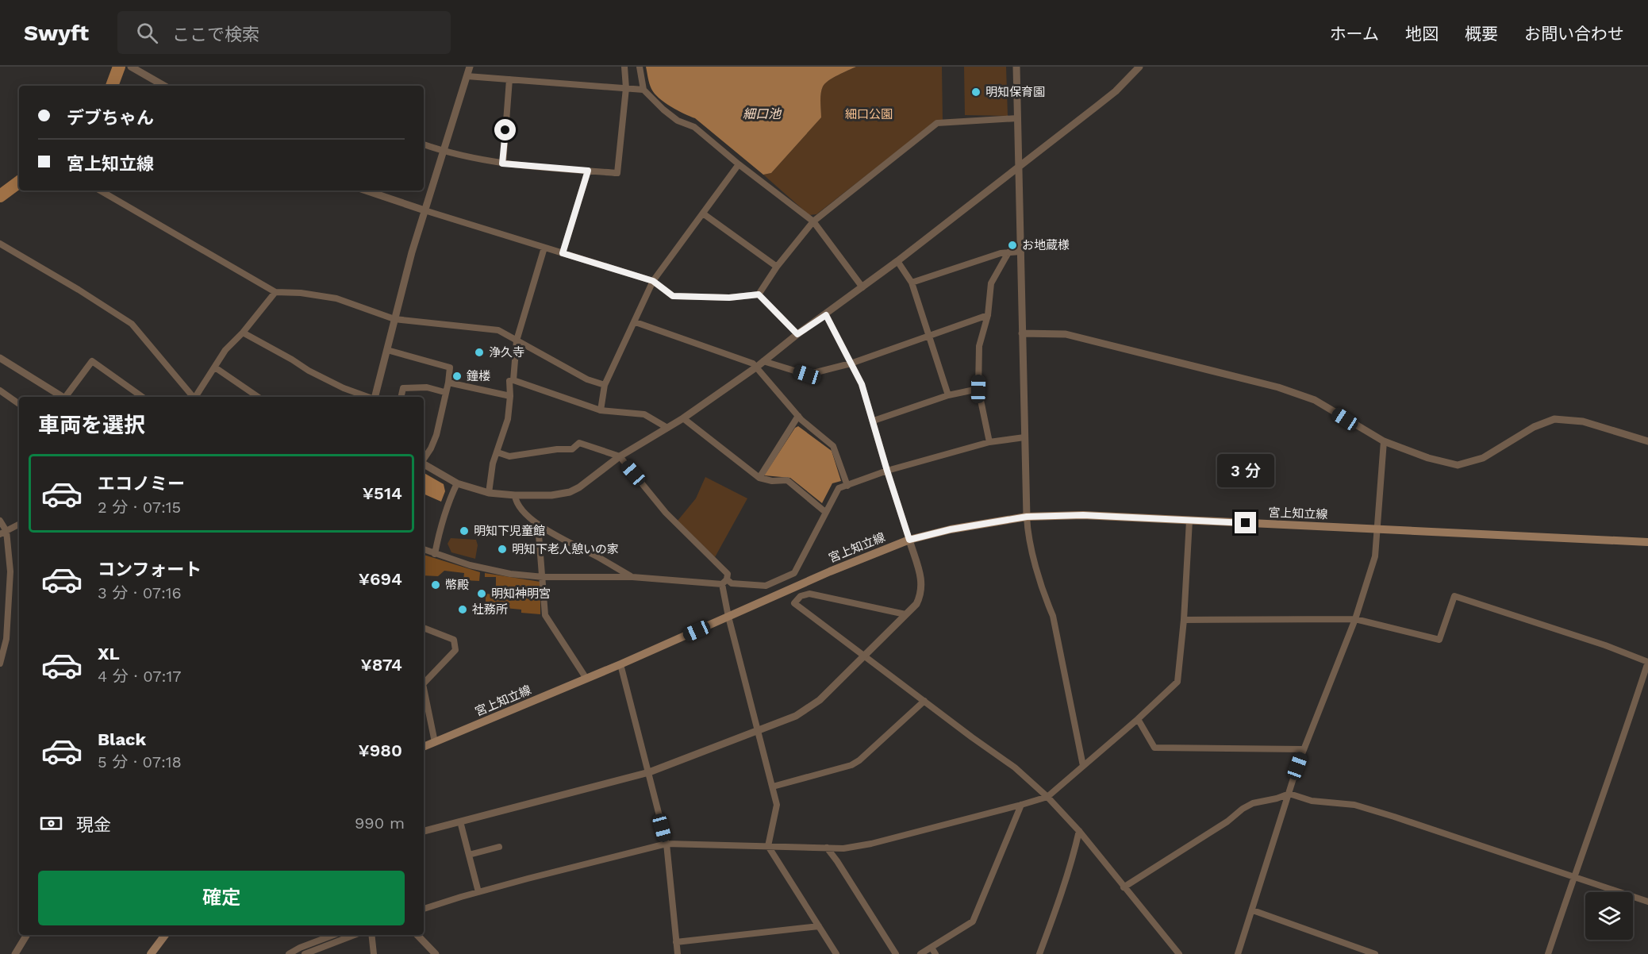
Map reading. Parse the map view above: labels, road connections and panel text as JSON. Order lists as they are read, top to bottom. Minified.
{"streets":{"main road":["宮上知立線"]},"water":["細口池"],"parks":["細口公園"],"places":["明知保育園","お地蔵様","浄久寺","鐘楼","明知下児童館","明知下老人憩いの家","幣殿","明知神明宮","社務所"],"page":{"header":"Swyft","search":"ここで検索","nav":["ホーム","地図","概要","お問い合わせ"],"banner":["デブちゃん","宮上知立線"],"heading":"車両を選択","bubble":"3 分","list":[{"name":"エコノミー","note":"2 分 · 07:15","value":"¥514"},{"name":"コンフォート","note":"3 分 · 07:16","value":"¥694"},{"name":"XL","note":"4 分 · 07:17","value":"¥874"},{"name":"Black","note":"5 分 · 07:18","value":"¥980"}],"pay":["現金","990 m"],"buttons":"確定"}}
